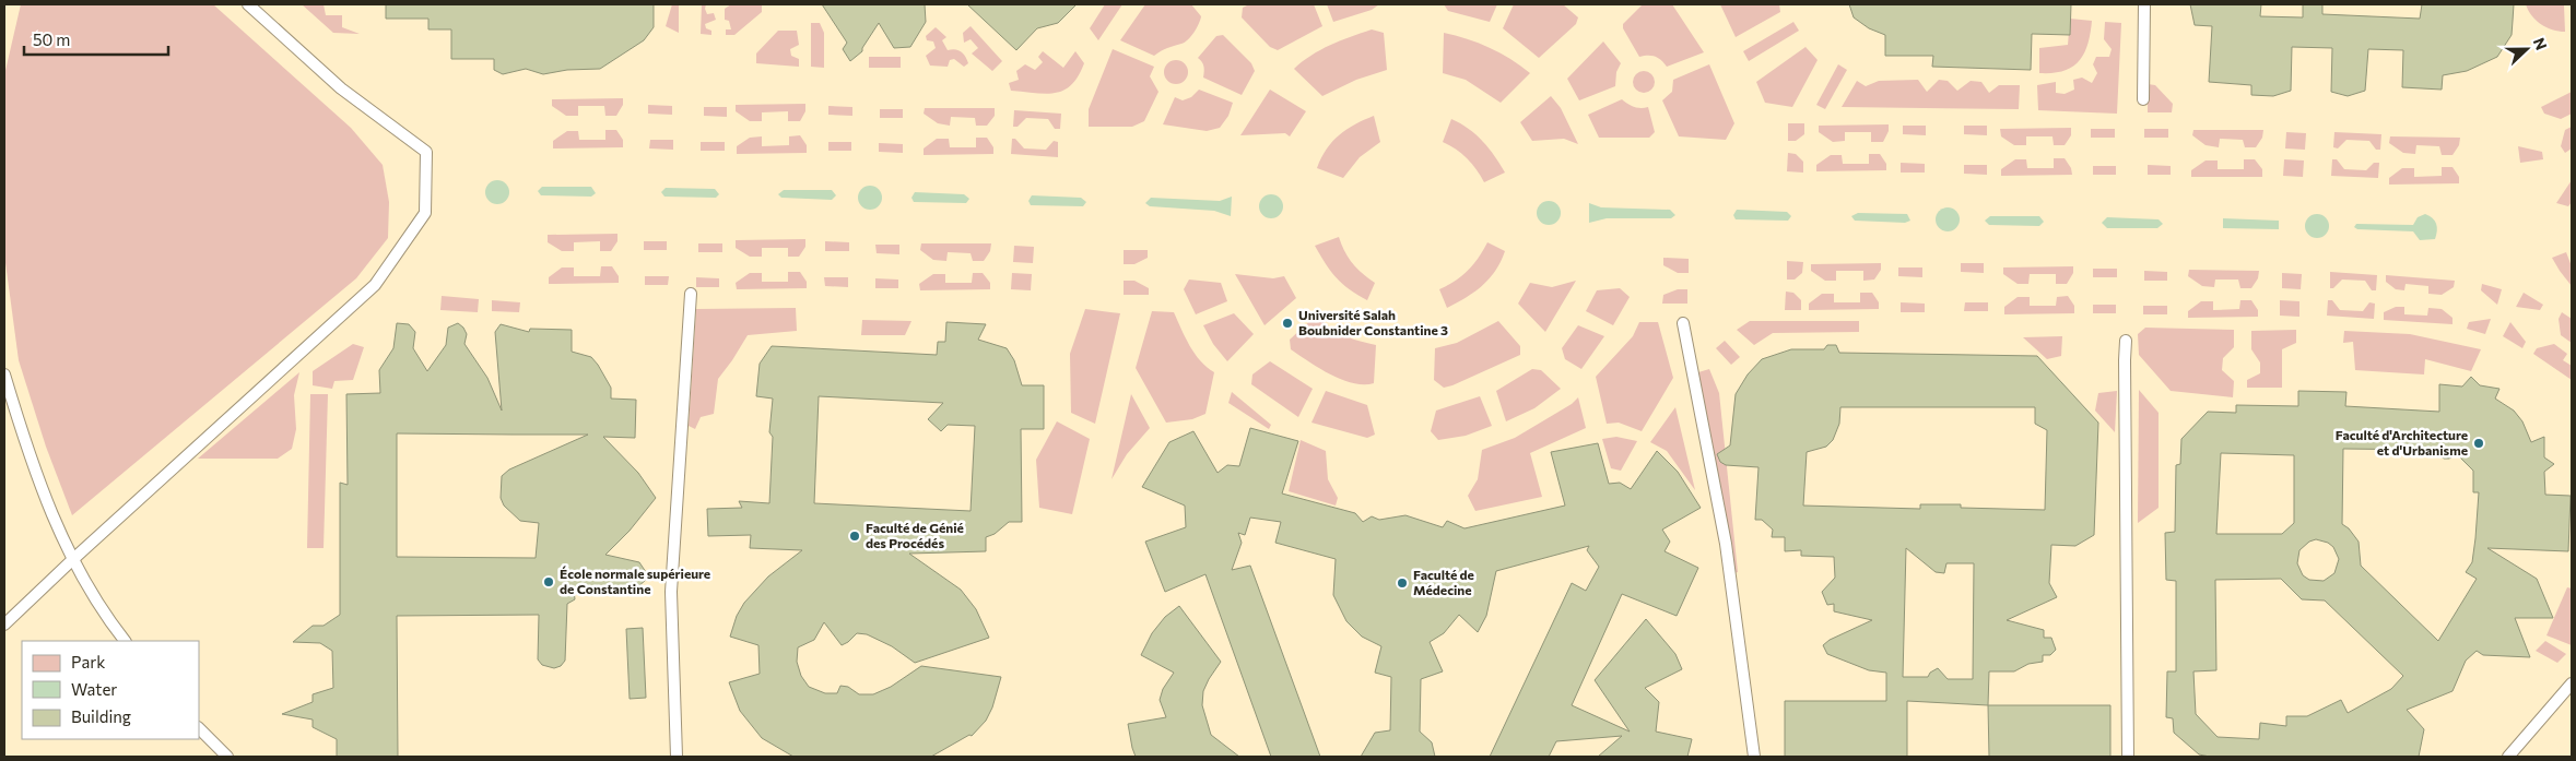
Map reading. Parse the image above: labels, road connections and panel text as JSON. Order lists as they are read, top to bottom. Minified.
{"places":["Université Salah Boubnider Constantine 3","Faculté d'Architecture et d'Urbanisme","Faculté de Génié des Procédés","École normale supérieure de Constantine","Faculté de Médecine"],"legend":["Park","Water","Building"],"scale_bar":"50 m","north":"right"}
